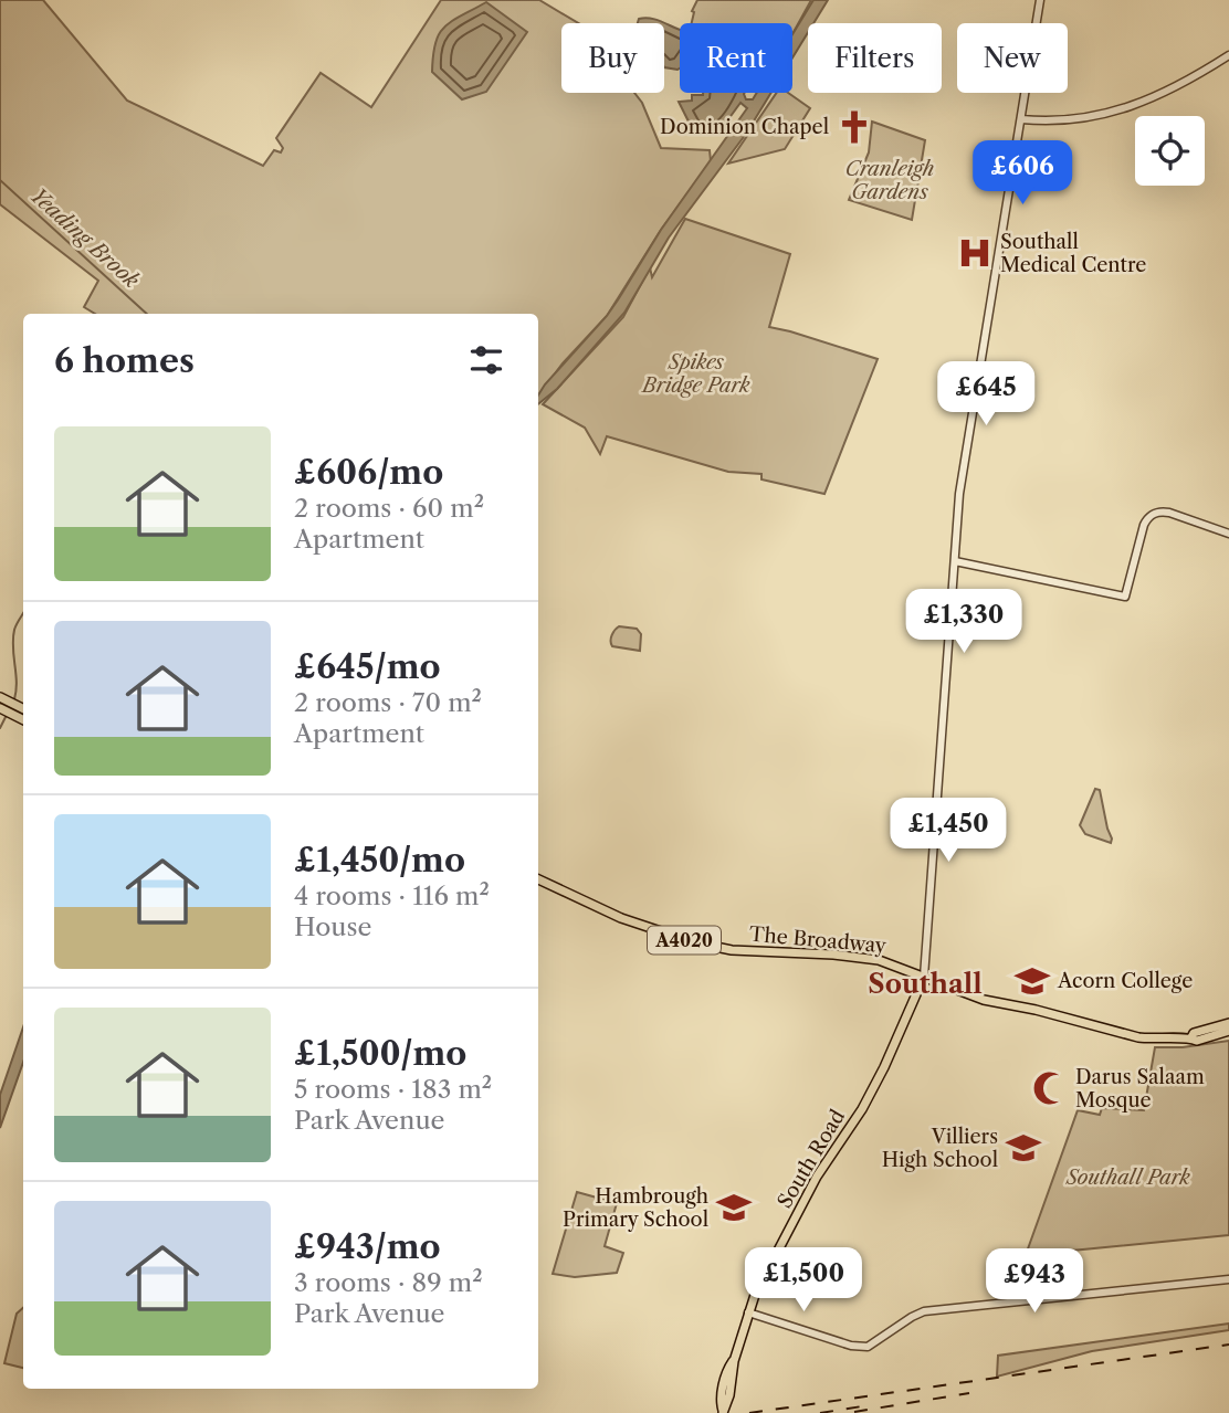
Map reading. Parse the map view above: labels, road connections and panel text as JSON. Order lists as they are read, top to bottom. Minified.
{"streets":{"main road":["A4020","The Broadway","South Road"]},"crossings":[["A4020","The Broadway"],["A4020","South Road"],["The Broadway","South Road"]],"districts":["Southall"],"water":["Yeading Brook"],"parks":["Cranleigh Gardens","Spikes Bridge Park","Southall Park"],"places":{"church":["Dominion Chapel"],"hospital":["Southall Medical Centre"],"school or university":["Acorn College","Villiers High School","Hambrough Primary School"],"mosque":["Darus Salaam Mosque"]},"page":{"chip":["Buy","Rent","Filters","New"],"price":["£606","£645","£1,330","£1,450","£1,500","£943"],"heading":"6 homes","list":[{"name":"£606/mo","note":"2 rooms · 60 m² · Apartment"},{"name":"£645/mo","note":"2 rooms · 70 m² · Apartment"},{"name":"£1,450/mo","note":"4 rooms · 116 m² · House"},{"name":"£1,500/mo","note":"5 rooms · 183 m² · Park Avenue"},{"name":"£943/mo","note":"3 rooms · 89 m² · Park Avenue"}]}}
